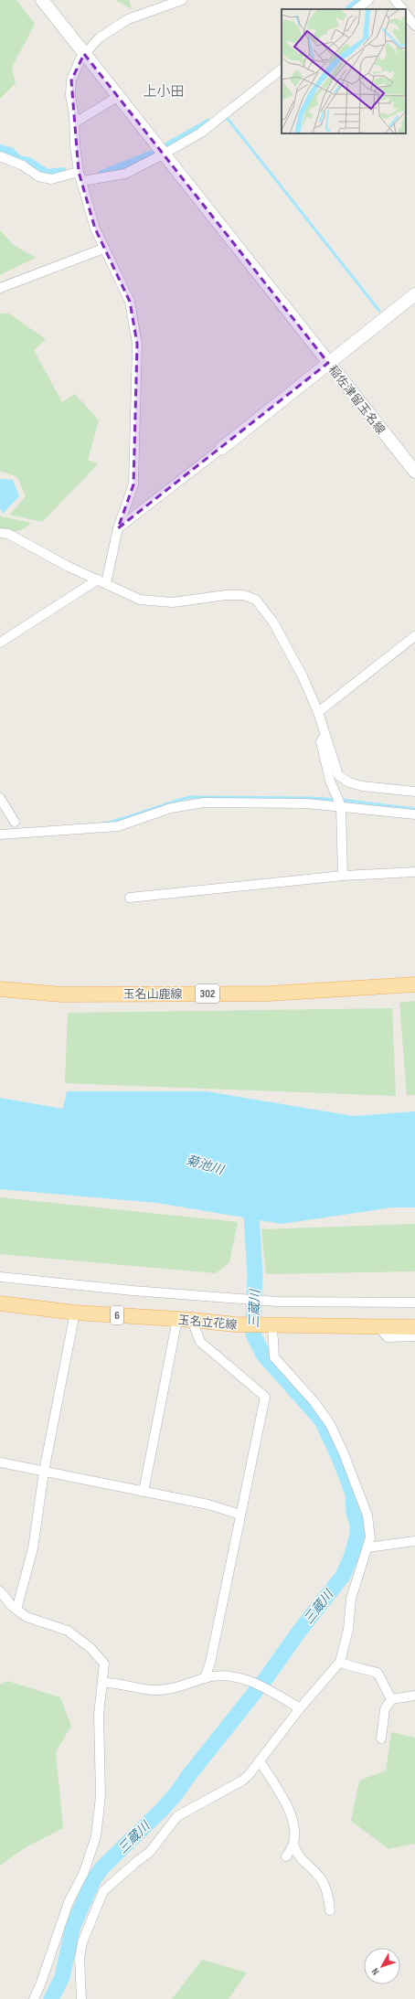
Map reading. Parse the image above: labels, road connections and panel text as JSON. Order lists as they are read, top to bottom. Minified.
{"streets":{"main road":["玉名山鹿線","302","6","玉名立花線"],"street":["稲佐津留玉名線"]},"districts":["上小田"],"water":["菊池川","三蔵川"],"north":"bottom left"}
